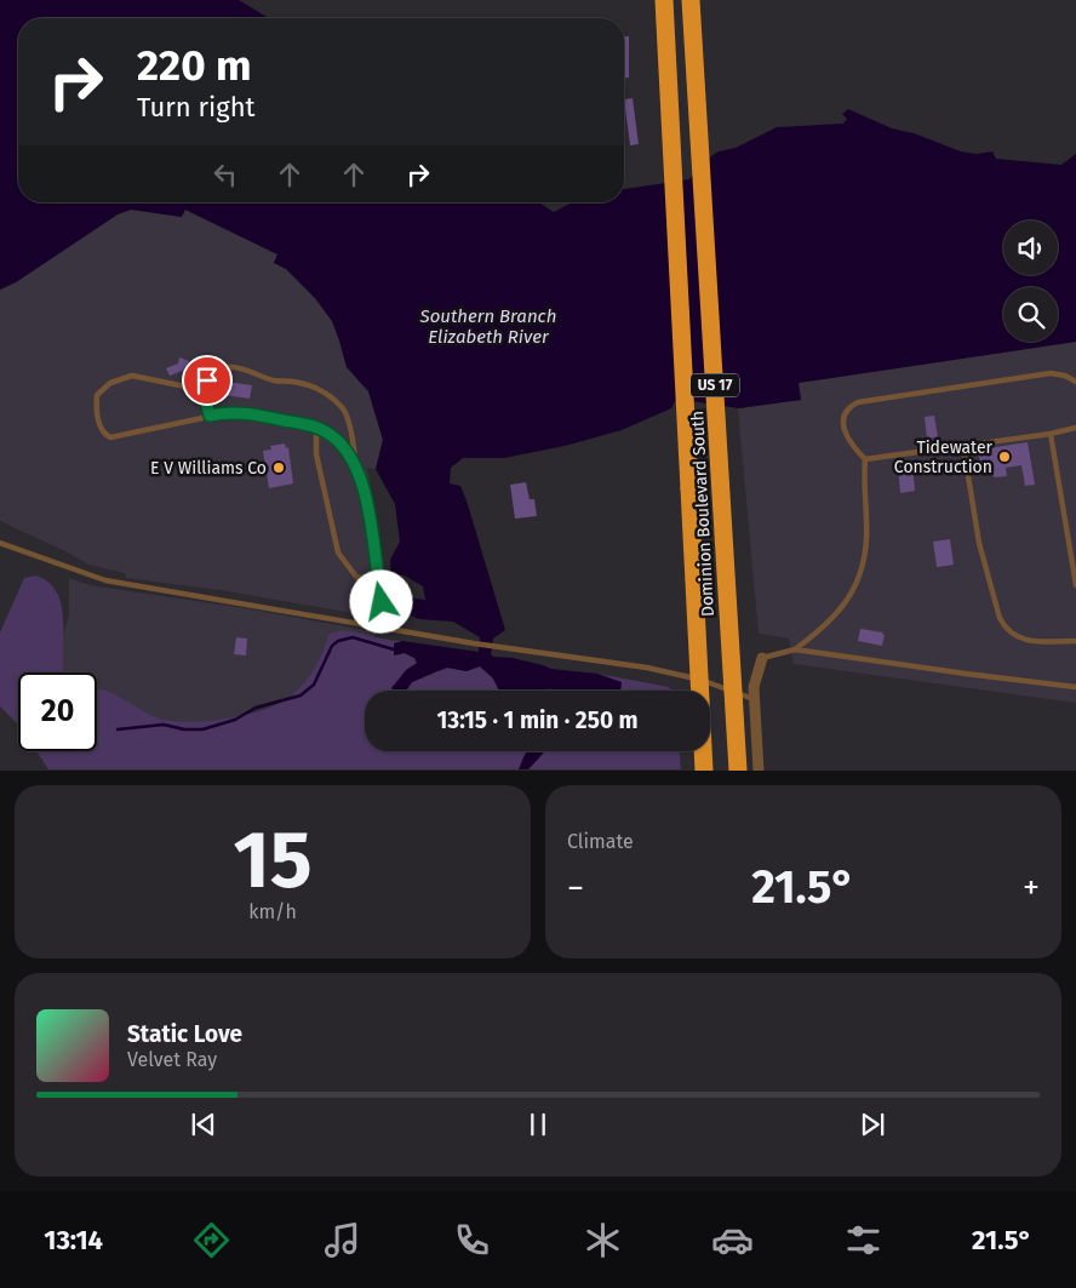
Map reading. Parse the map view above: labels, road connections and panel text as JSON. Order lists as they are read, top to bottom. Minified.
{"streets":{"highway":["US 17","Dominion Boulevard South"]},"water":["Southern Branch Elizabeth River"],"places":["Tidewater Construction","E V Williams Co"],"page":{"turn":["220 m","Turn right"],"limit":"20","trip":"13:15 · 1 min · 250 m","tile":[["15","km/h"],"Climate"],"heat":["−","21.5°","+"],"song":["Static Love","Velvet Ray"],"tabs":["13:14","21.5°"]}}
